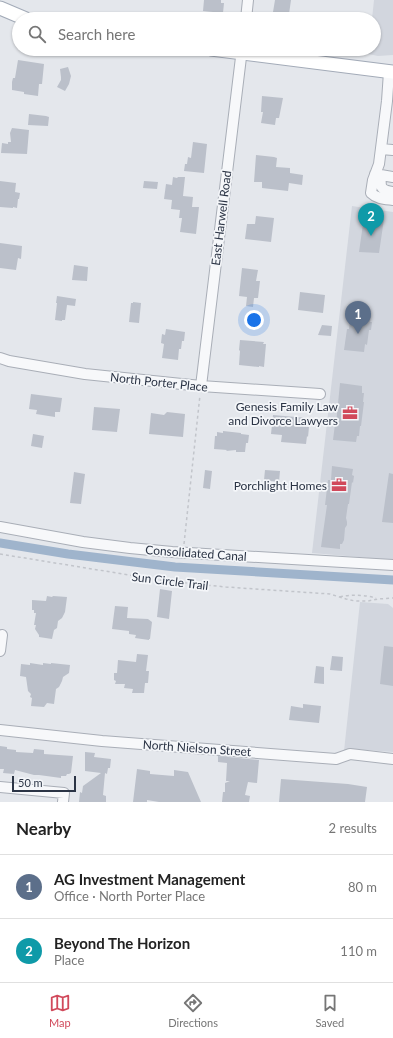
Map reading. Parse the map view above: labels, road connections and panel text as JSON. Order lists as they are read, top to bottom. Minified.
{"streets":{"street":["East Harwell Road","North Porter Place","Consolidated Canal","North Nielson Street"],"path":["Sun Circle Trail"]},"crossings":[["East Harwell Road","North Porter Place"]],"places":{"office":["Genesis Family Law and Divorce Lawyers","Porchlight Homes"]},"scale_bar":"50 m","page":{"search":"Search here","pins":["2","1"],"scale":"50 m","heading":["Nearby","2 results"],"list":[{"mark":"1","name":"AG Investment Management","note":"Office · North Porter Place","value":"80 m"},{"mark":"2","name":"Beyond The Horizon","note":"Place","value":"110 m"}],"nav":["Map","Directions","Saved"]}}
